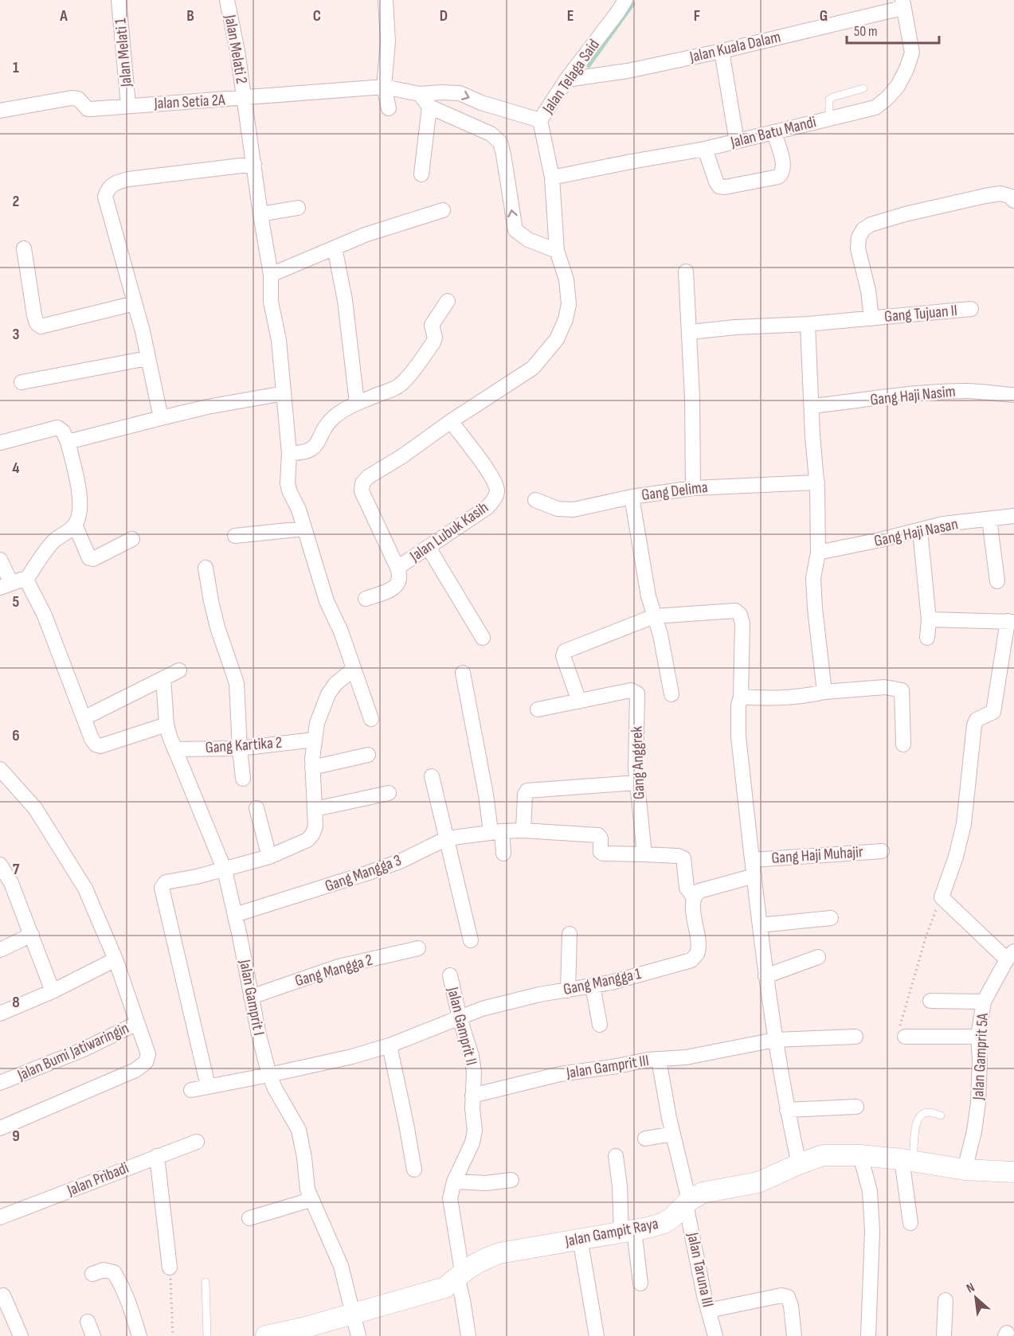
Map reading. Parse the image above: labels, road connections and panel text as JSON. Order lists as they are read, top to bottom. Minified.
{"streets":{"street":["Jalan Kuala Dalam","Jalan Melati 2","Jalan Melati 1","Jalan Telaga Said","Jalan Setia 2A","Jalan Batu Mandi","Gang Tujuan II","Gang Haji Nasim","Gang Delima","Jalan Lubuk Kasih","Gang Haji Nasan","Gang Kartika 2","Gang Anggrek","Gang Haji Muhajir","Gang Mangga 3","Gang Mangga 2","Gang Mangga 1","Jalan Gamprit I","Jalan Gamprit II","Jalan Bumi Jatiwaringin","Jalan Gamprit 5A","Jalan Gamprit III","Jalan Pribadi","Jalan Gampit Raya","Jalan Taruna III"]},"crossings":[["Jalan Kuala Dalam","Jalan Telaga Said"],["Jalan Kuala Dalam","Jalan Batu Mandi"],["Jalan Melati 2","Jalan Setia 2A"],["Jalan Melati 1","Jalan Setia 2A"],["Jalan Telaga Said","Jalan Setia 2A"],["Jalan Telaga Said","Jalan Lubuk Kasih"],["Jalan Batu Mandi","Jalan Lubuk Kasih"],["Gang Kartika 2","Jalan Gamprit I"],["Gang Anggrek","Gang Mangga 3"],["Gang Mangga 3","Jalan Gamprit I"],["Gang Mangga 2","Jalan Gamprit I"],["Gang Mangga 1","Jalan Gamprit I"],["Gang Mangga 1","Jalan Gamprit II"],["Jalan Gamprit I","Jalan Gampit Raya"],["Jalan Gamprit II","Jalan Gamprit III"],["Jalan Gamprit II","Jalan Gampit Raya"],["Jalan Gamprit 5A","Jalan Gampit Raya"],["Jalan Gamprit III","Jalan Gampit Raya"],["Jalan Gamprit III","Jalan Taruna III"],["Jalan Gampit Raya","Jalan Taruna III"]],"one_way":["Jalan Telaga Said"],"scale_bar":"50 m","north":"top left","grid":{"columns":["A","B","C","D","E","F","G"],"rows":["1","2","3","4","5","6","7","8","9"]}}
